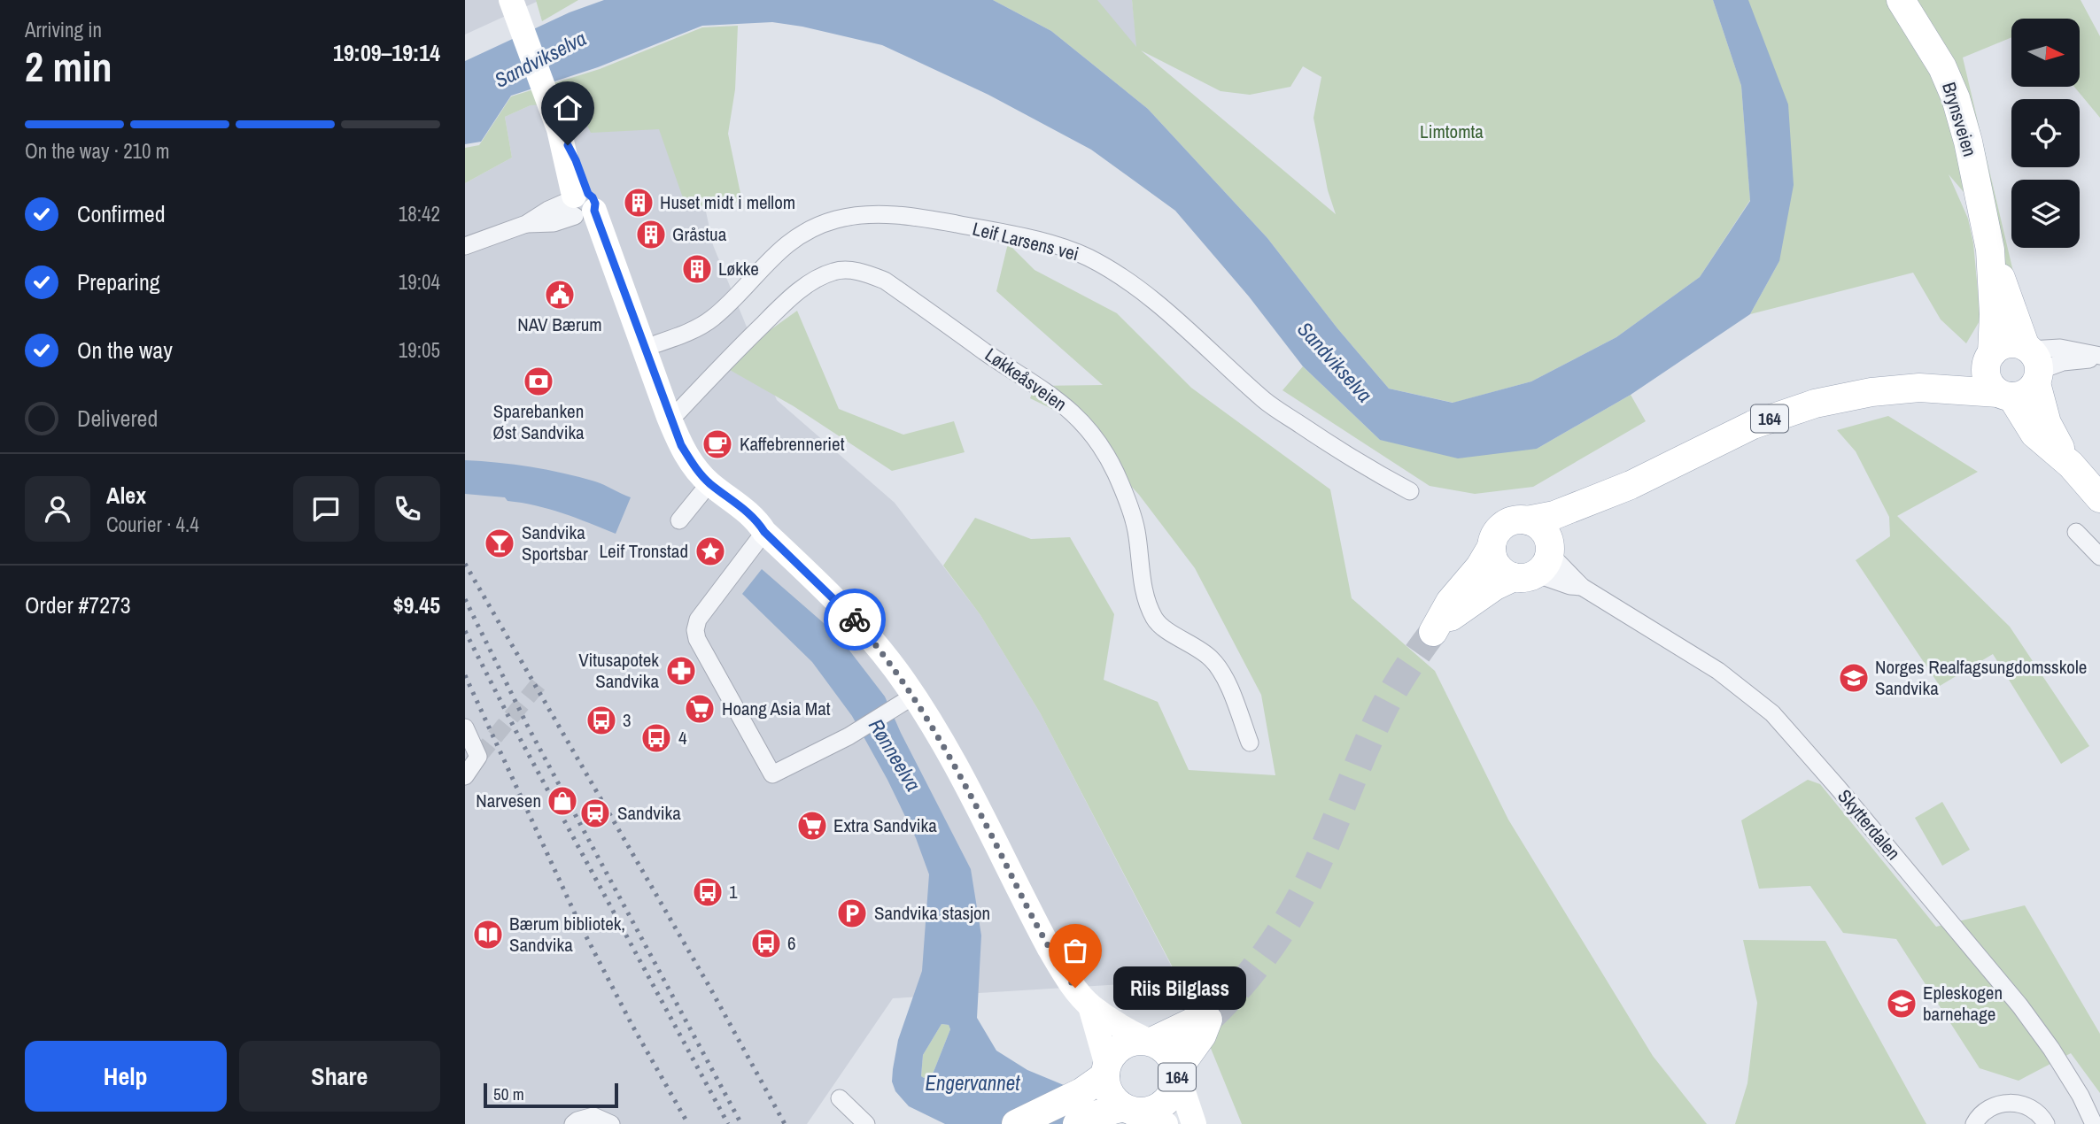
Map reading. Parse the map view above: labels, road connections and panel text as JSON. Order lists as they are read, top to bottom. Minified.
{"streets":{"main road":["Brynsveien","164"],"street":["Leif Larsens vei","Løkkeåsveien","Skytterdalen"]},"crossings":[["Brynsveien","164"],["164","Skytterdalen"]],"water":["Sandvikselva","Rønneelva","Engervannet"],"parks":["Limtomta"],"places":{"building":["Huset midt i mellom","Gråstua","Løkke"],"public building":["NAV Bærum"],"bank":["Sparebanken Øst Sandvika"],"cafe":["Kaffebrenneriet"],"bar":["Sandvika Sportsbar"],"place":["Leif Tronstad"],"pharmacy":["Vitusapotek Sandvika"],"school or university":["Norges Realfagsungdomsskole Sandvika","Epleskogen barnehage"],"supermarket":["Hoang Asia Mat","Extra Sandvika"],"bus stop":["3","4","1","6"],"shop":["Narvesen"],"station":["Sandvika"],"parking":["Sandvika stasjon"],"library":["Bærum bibliotek, Sandvika"],"other":["Riis Bilglass"]},"scale_bar":"50 m","north":"right","page":{"heading":["2 min","Arriving in","19:09–19:14"],"panel":["Alex","Courier · 4.4","Order #7273","$9.45"],"bar":"On the way · 210 m","list":[["Confirmed","18:42"],["Preparing","19:04"],["On the way","19:05"],"Delivered"],"bubble":"Riis Bilglass","buttons":["Help","Share"],"scale":"50 m"}}
